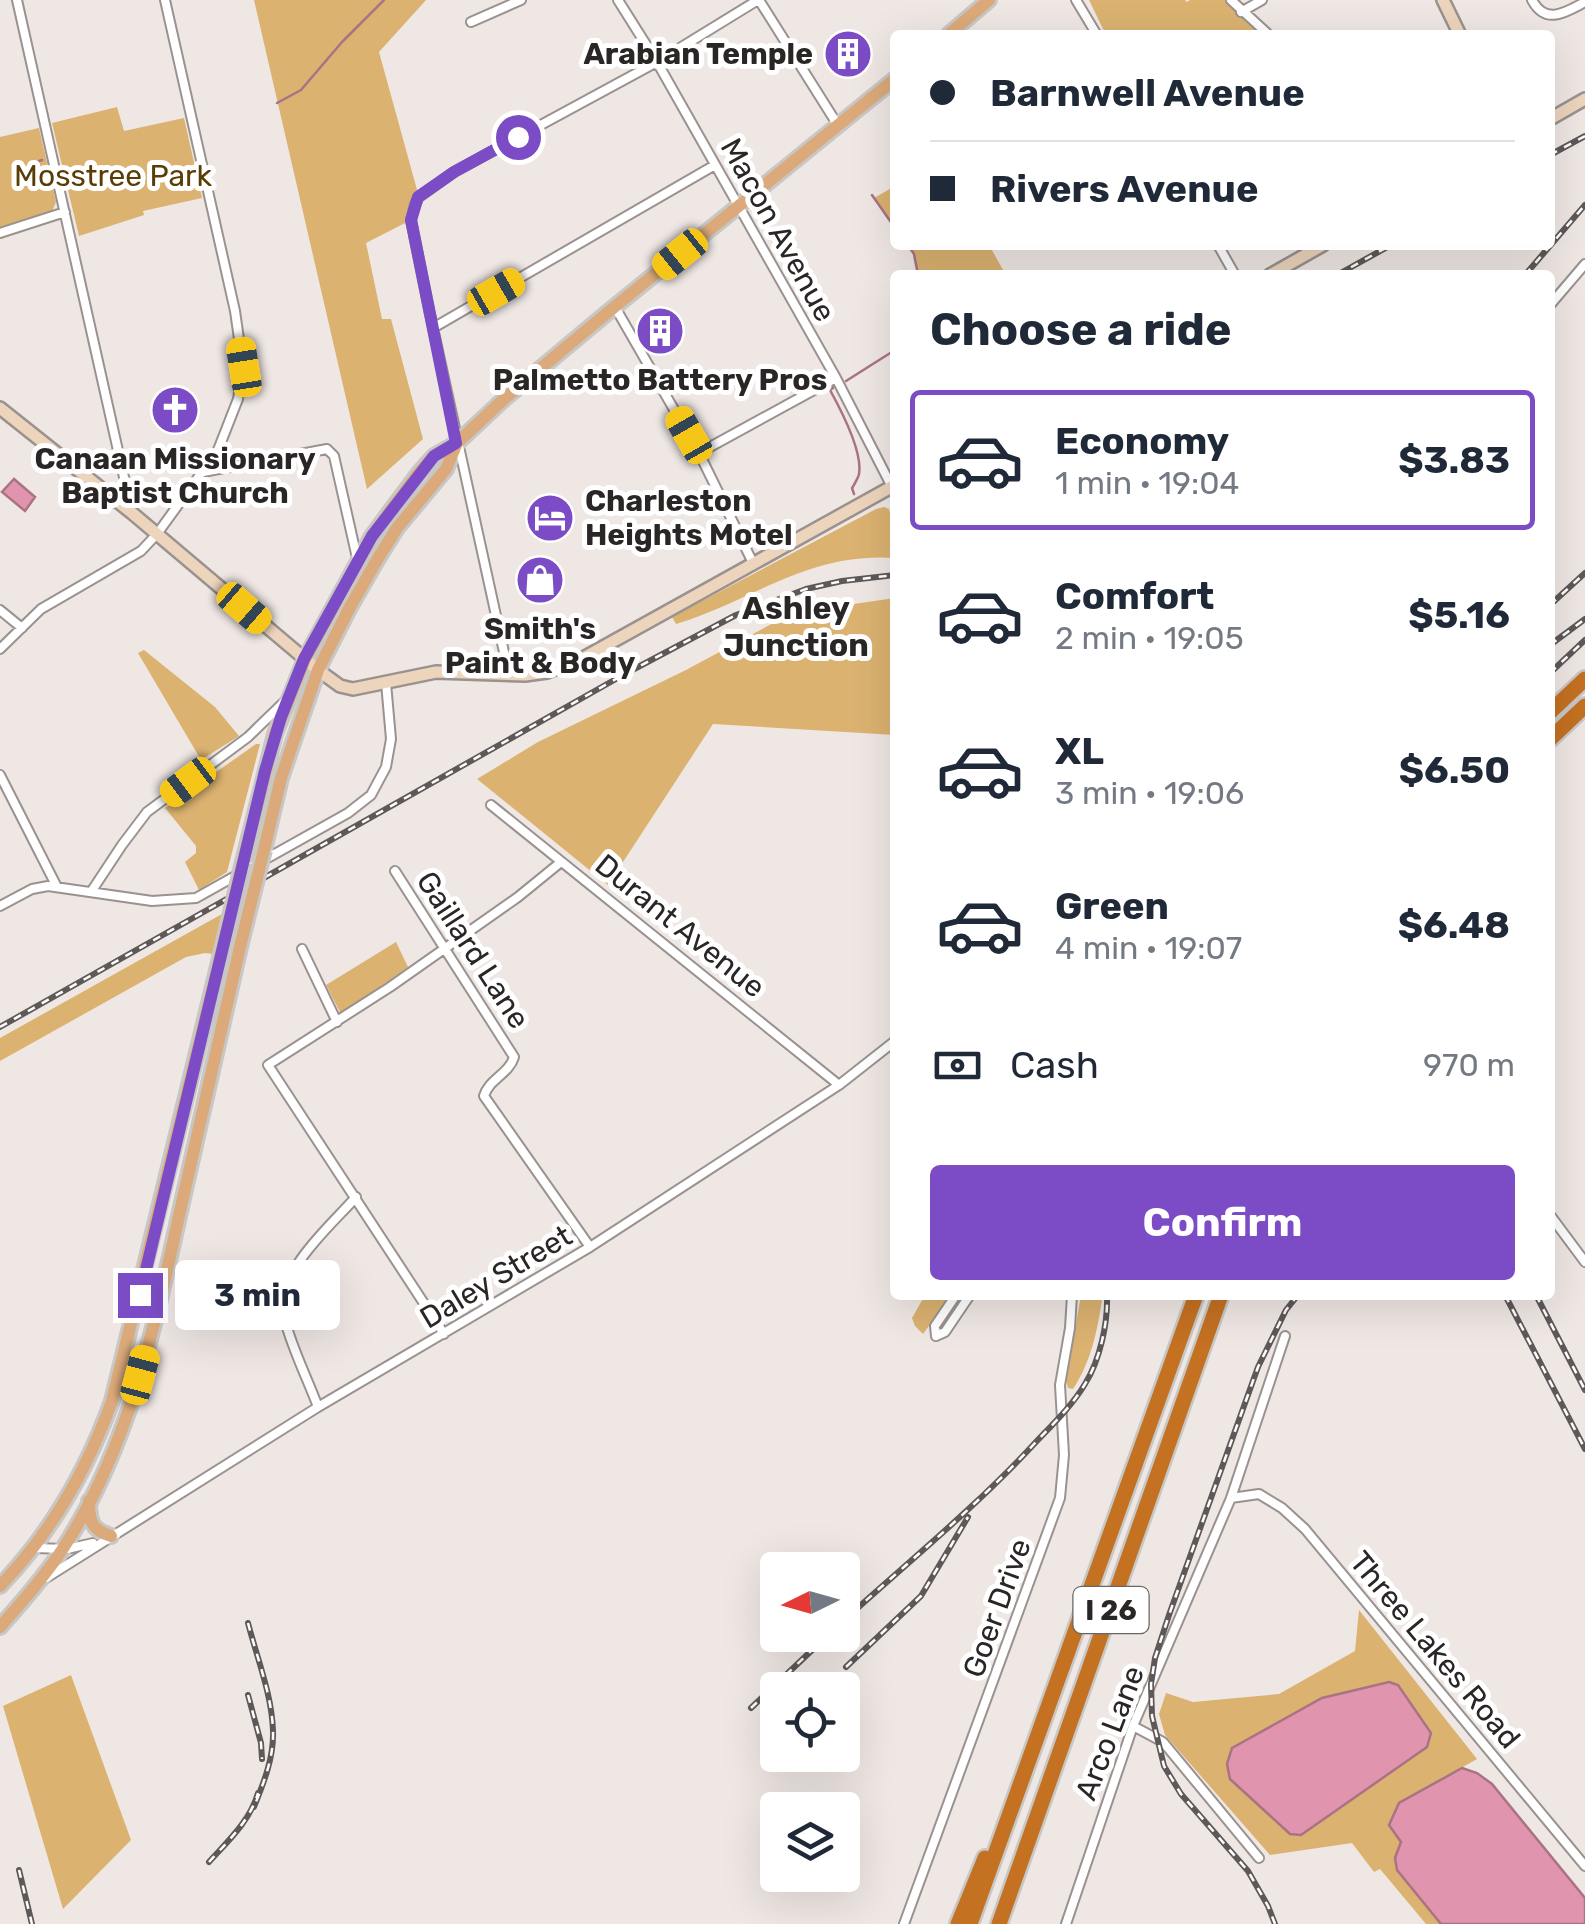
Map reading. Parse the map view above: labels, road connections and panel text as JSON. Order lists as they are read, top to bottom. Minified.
{"streets":{"highway":["I 26"],"street":["Macon Avenue","Durant Avenue","Gaillard Lane","Daley Street","Goer Drive","Three Lakes Road","Arco Lane"]},"crossings":[["Durant Avenue","Daley Street"],["Gaillard Lane","Daley Street"],["Three Lakes Road","Arco Lane"]],"districts":["Ashley Junction"],"parks":["Mosstree Park"],"places":{"building":["Arabian Temple","Palmetto Battery Pros"],"church":["Canaan Missionary Baptist Church"],"hotel":["Charleston Heights Motel"],"shop":["Smith's Paint & Body"]},"north":"left","page":{"banner":["Barnwell Avenue","Rivers Avenue"],"heading":"Choose a ride","list":[{"name":"Economy","note":"1 min · 19:04","value":"$3.83"},{"name":"Comfort","note":"2 min · 19:05","value":"$5.16"},{"name":"XL","note":"3 min · 19:06","value":"$6.50"},{"name":"Green","note":"4 min · 19:07","value":"$6.48"}],"pay":["Cash","970 m"],"buttons":"Confirm","bubble":"3 min"}}
